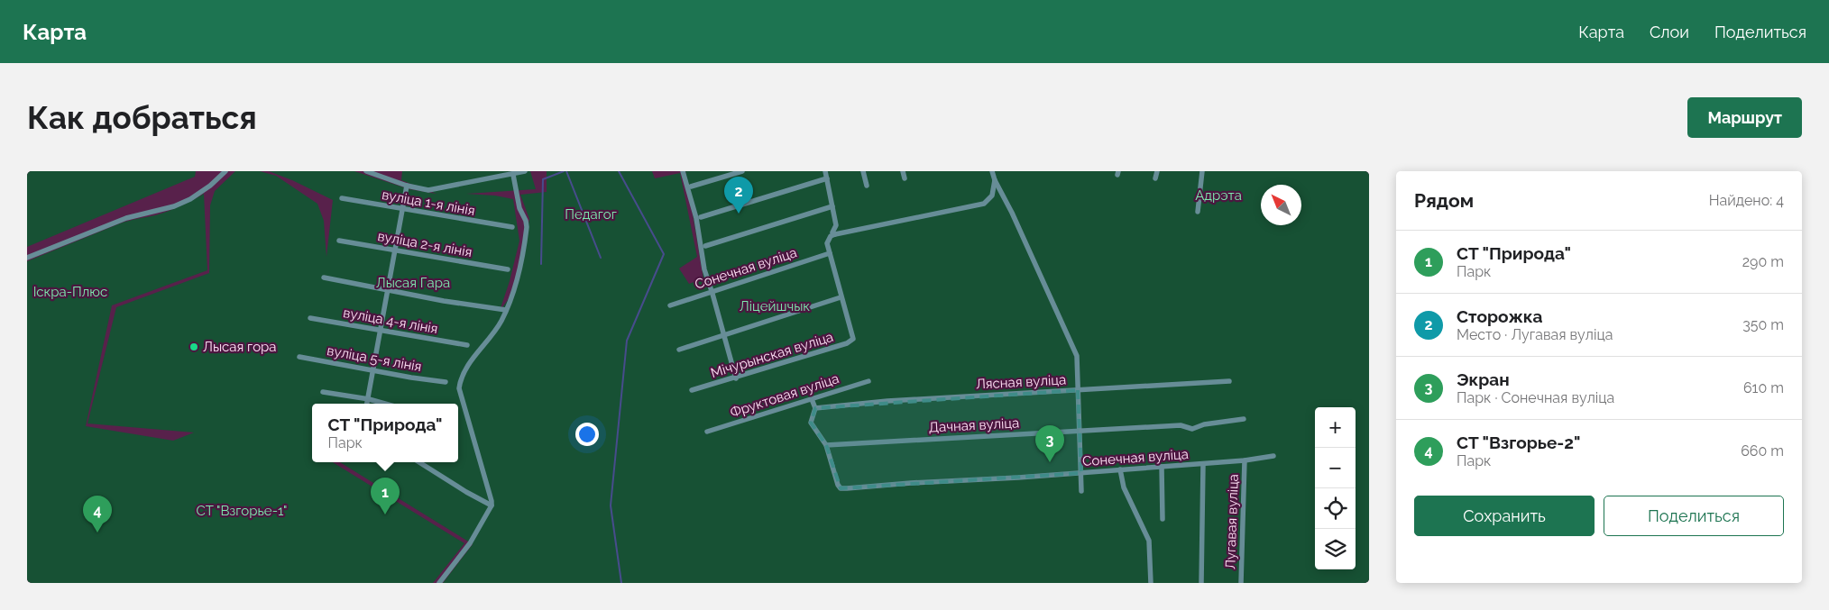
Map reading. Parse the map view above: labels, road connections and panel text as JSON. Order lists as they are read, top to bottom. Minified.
{"streets":{"street":["вуліца 1-я лінія","вуліца 2-я лінія","Сонечная вуліца","вуліца 4-я лінія","Мічурынская вуліца","вуліца 5-я лінія","Лясная вуліца","Фруктовая вуліца","Дачная вуліца","Лугавая вуліца"]},"crossings":[["Сонечная вуліца","Дачная вуліца"],["Сонечная вуліца","Лугавая вуліца"]],"parks":["Адрэта","Педагог","Лысая Гара","Іскра-Плюс","Ліцейшчык","СТ \"Взгорье-1\""],"places":["Лысая гора"],"north":"top left","page":{"header":"Карта","nav":["Карта","Слои","Поделиться"],"buttons":["Маршрут",["Сохранить","Поделиться"]],"title":"Как добраться","heading":["Рядом","Найдено: 4"],"pins":["2","3","1","4"],"list":[{"mark":"1","name":"СТ \"Природа\"","note":"Парк","value":"290 m"},{"mark":"2","name":"Сторожка","note":"Место · Лугавая вуліца","value":"350 m"},{"mark":"3","name":"Экран","note":"Парк · Сонечная вуліца","value":"610 m"},{"mark":"4","name":"СТ \"Взгорье-2\"","note":"Парк","value":"660 m"}],"popup":["СТ \"Природа\"","Парк"],"map_buttons":["+","−"]}}
